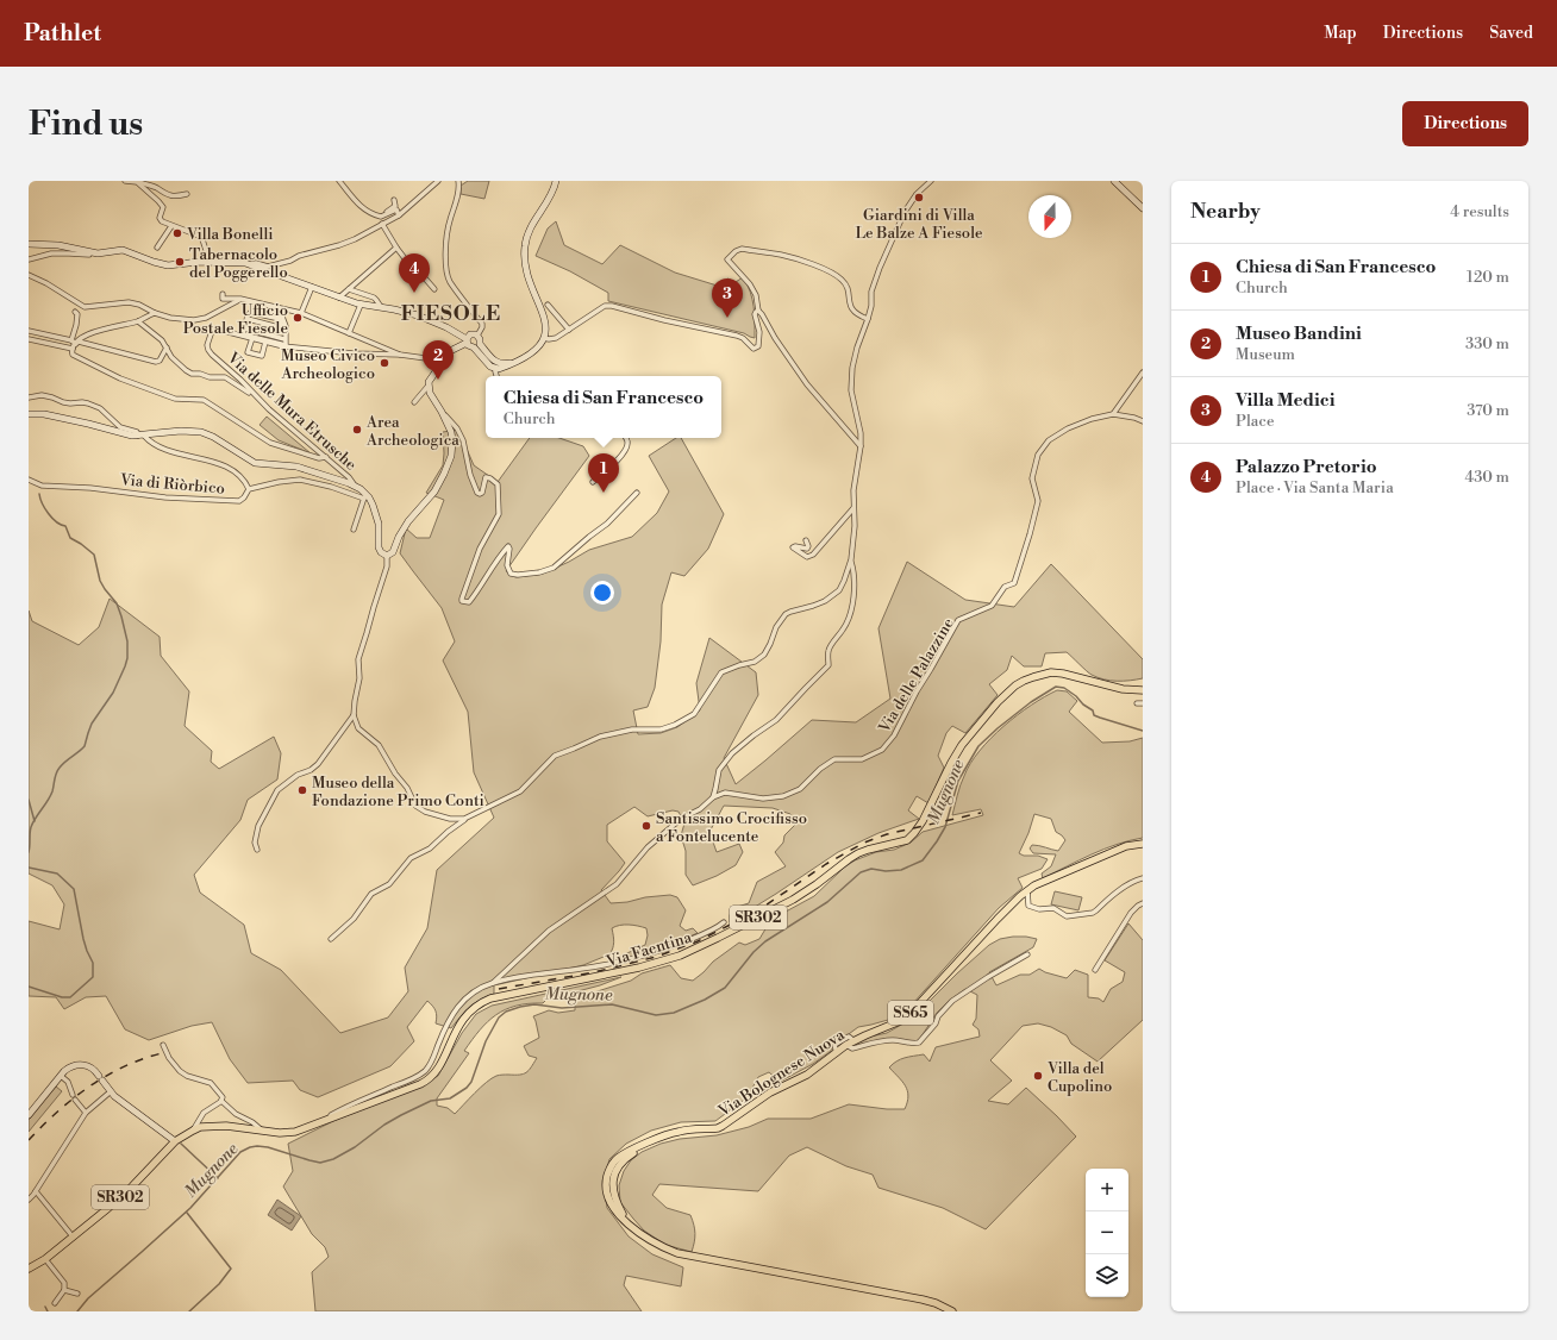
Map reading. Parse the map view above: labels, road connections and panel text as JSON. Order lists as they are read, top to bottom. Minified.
{"streets":{"main road":["SR302","Via Faentina","SS65","Via Bolognese Nuova"],"street":["Via delle Mura Etrusche","Via di Riòrbico","Via delle Palazzine"]},"districts":["FIESOLE"],"water":["Mugnone"],"places":["Giardini di Villa Le Balze A Fiesole","Villa Bonelli","Tabernacolo del Poggerello","Ufficio Postale Fiesole","Museo Civico Archeologico","Area Archeologica","Museo della Fondazione Primo Conti","Santissimo Crocifisso a Fontelucente","Villa del Cupolino"],"north":"bottom","page":{"header":"Pathlet","nav":["Map","Directions","Saved"],"buttons":"Directions","title":"Find us","heading":["Nearby","4 results"],"list":[{"mark":"1","name":"Chiesa di San Francesco","note":"Church","value":"120 m"},{"mark":"2","name":"Museo Bandini","note":"Museum","value":"330 m"},{"mark":"3","name":"Villa Medici","note":"Place","value":"370 m"},{"mark":"4","name":"Palazzo Pretorio","note":"Place · Via Santa Maria","value":"430 m"}],"pins":["4","3","2","1"],"popup":["Chiesa di San Francesco","Church"],"map_buttons":["+","−"]}}
